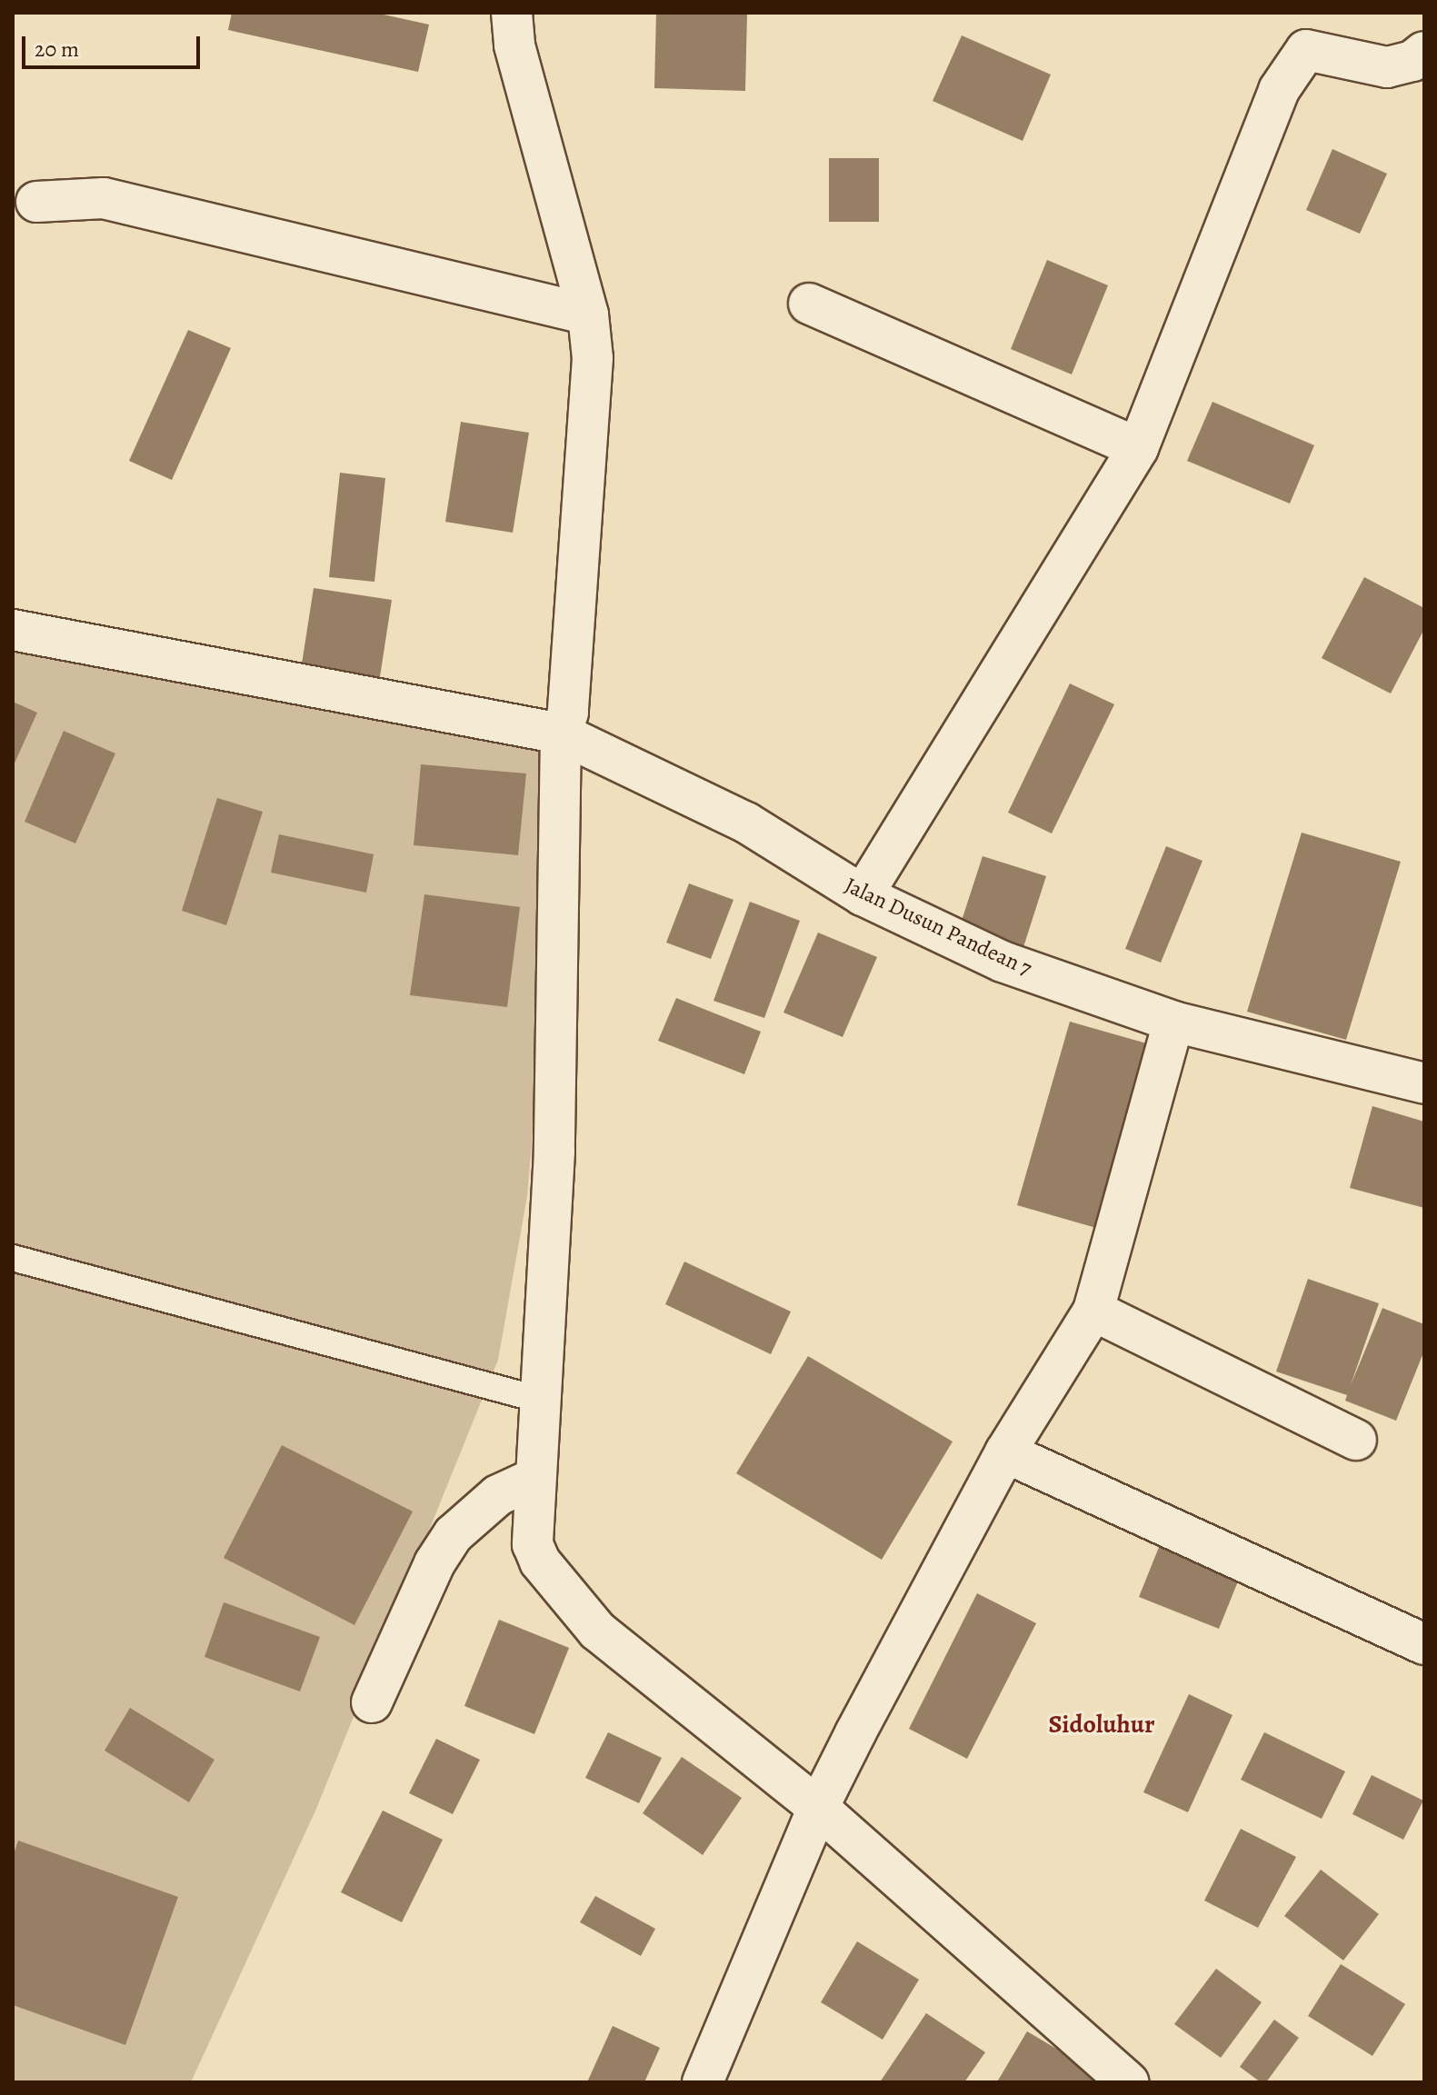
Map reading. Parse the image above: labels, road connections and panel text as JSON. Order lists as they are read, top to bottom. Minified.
{"streets":{"street":["Jalan Dusun Pandean 7"]},"districts":["Sidoluhur"],"scale_bar":"20 m"}
